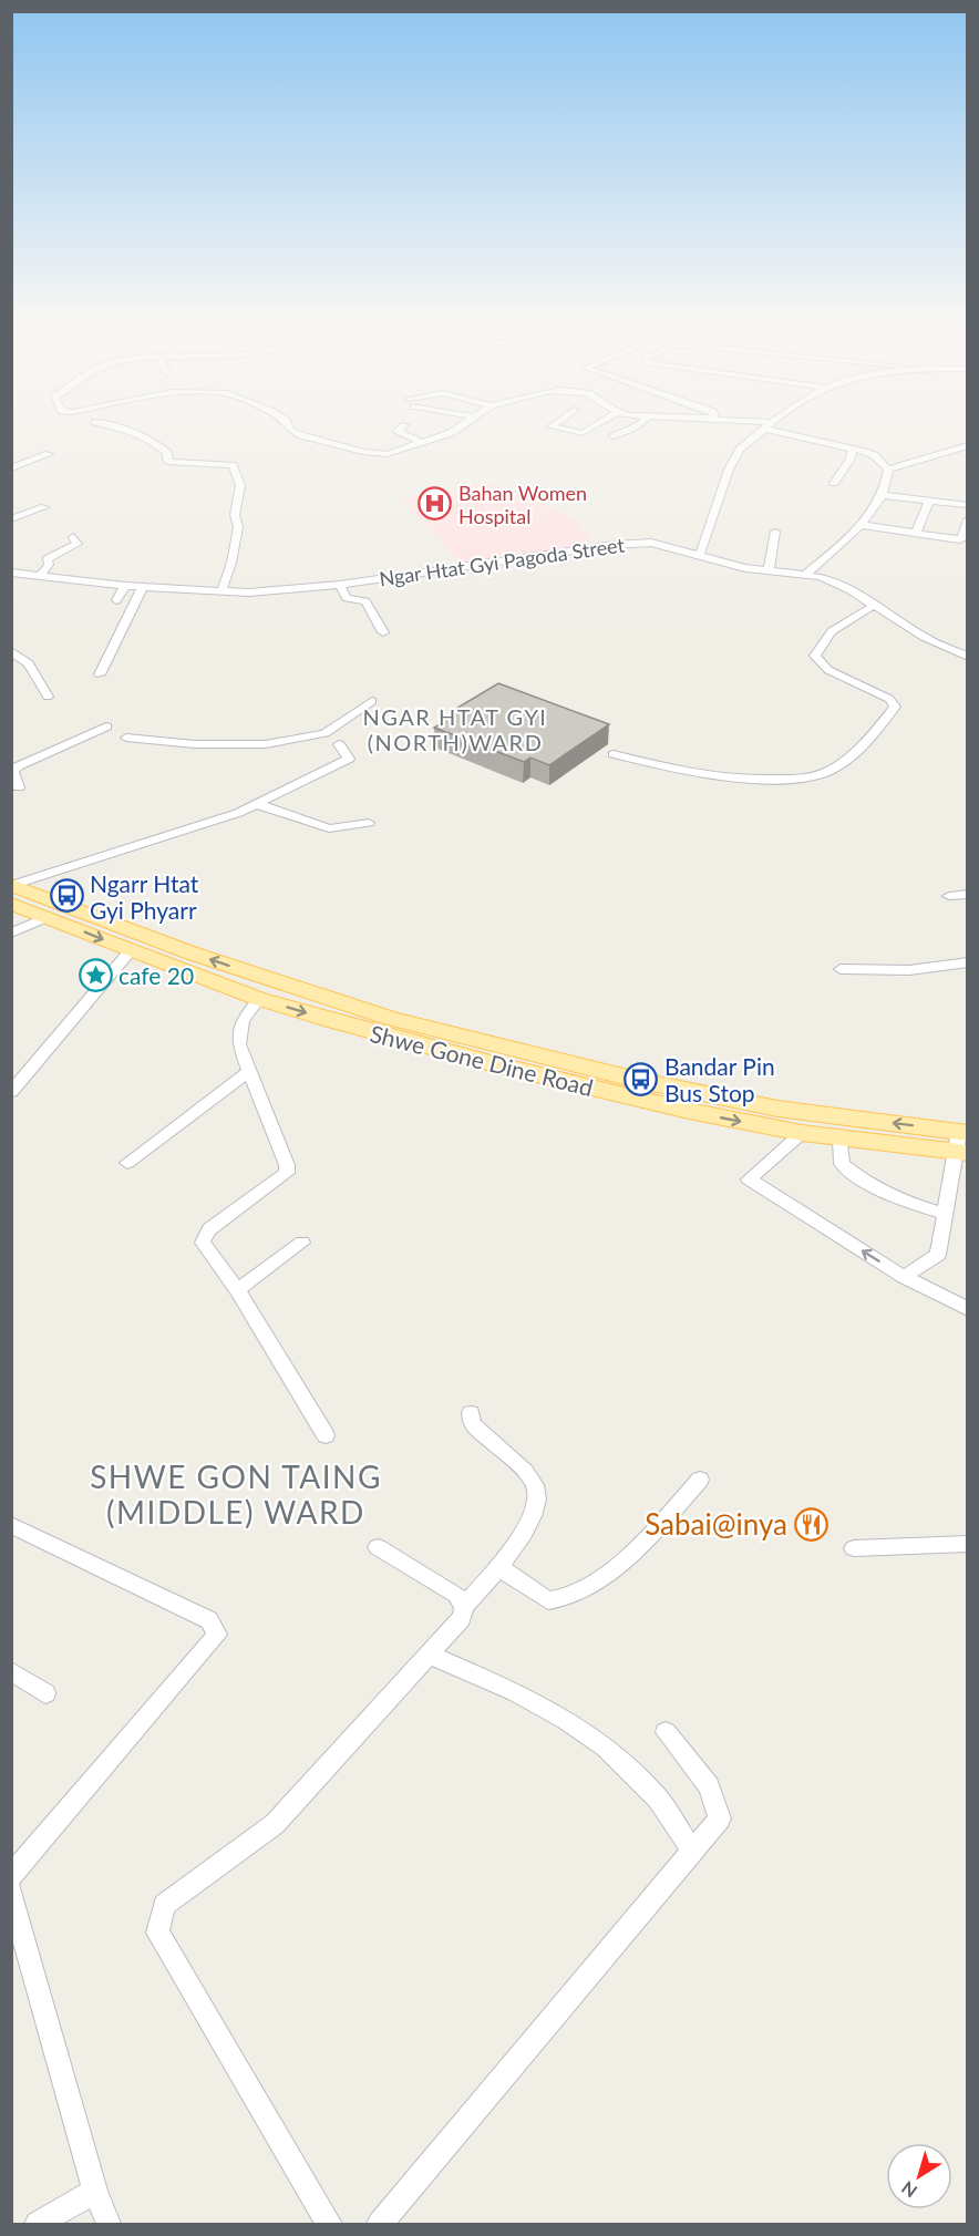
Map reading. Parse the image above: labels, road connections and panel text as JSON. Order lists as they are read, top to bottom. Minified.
{"streets":{"main road":["Shwe Gone Dine Road"],"street":["Ngar Htat Gyi Pagoda Street"]},"districts":["NGAR HTAT GYI (NORTH)WARD","SHWE GON TAING (MIDDLE) WARD"],"places":{"hospital":["Bahan Women Hospital"],"bus stop":["Ngarr Htat Gyi Phyarr","Bandar Pin Bus Stop"],"place":["cafe 20"],"restaurant":["Sabai@inya"]},"north":"bottom left"}
